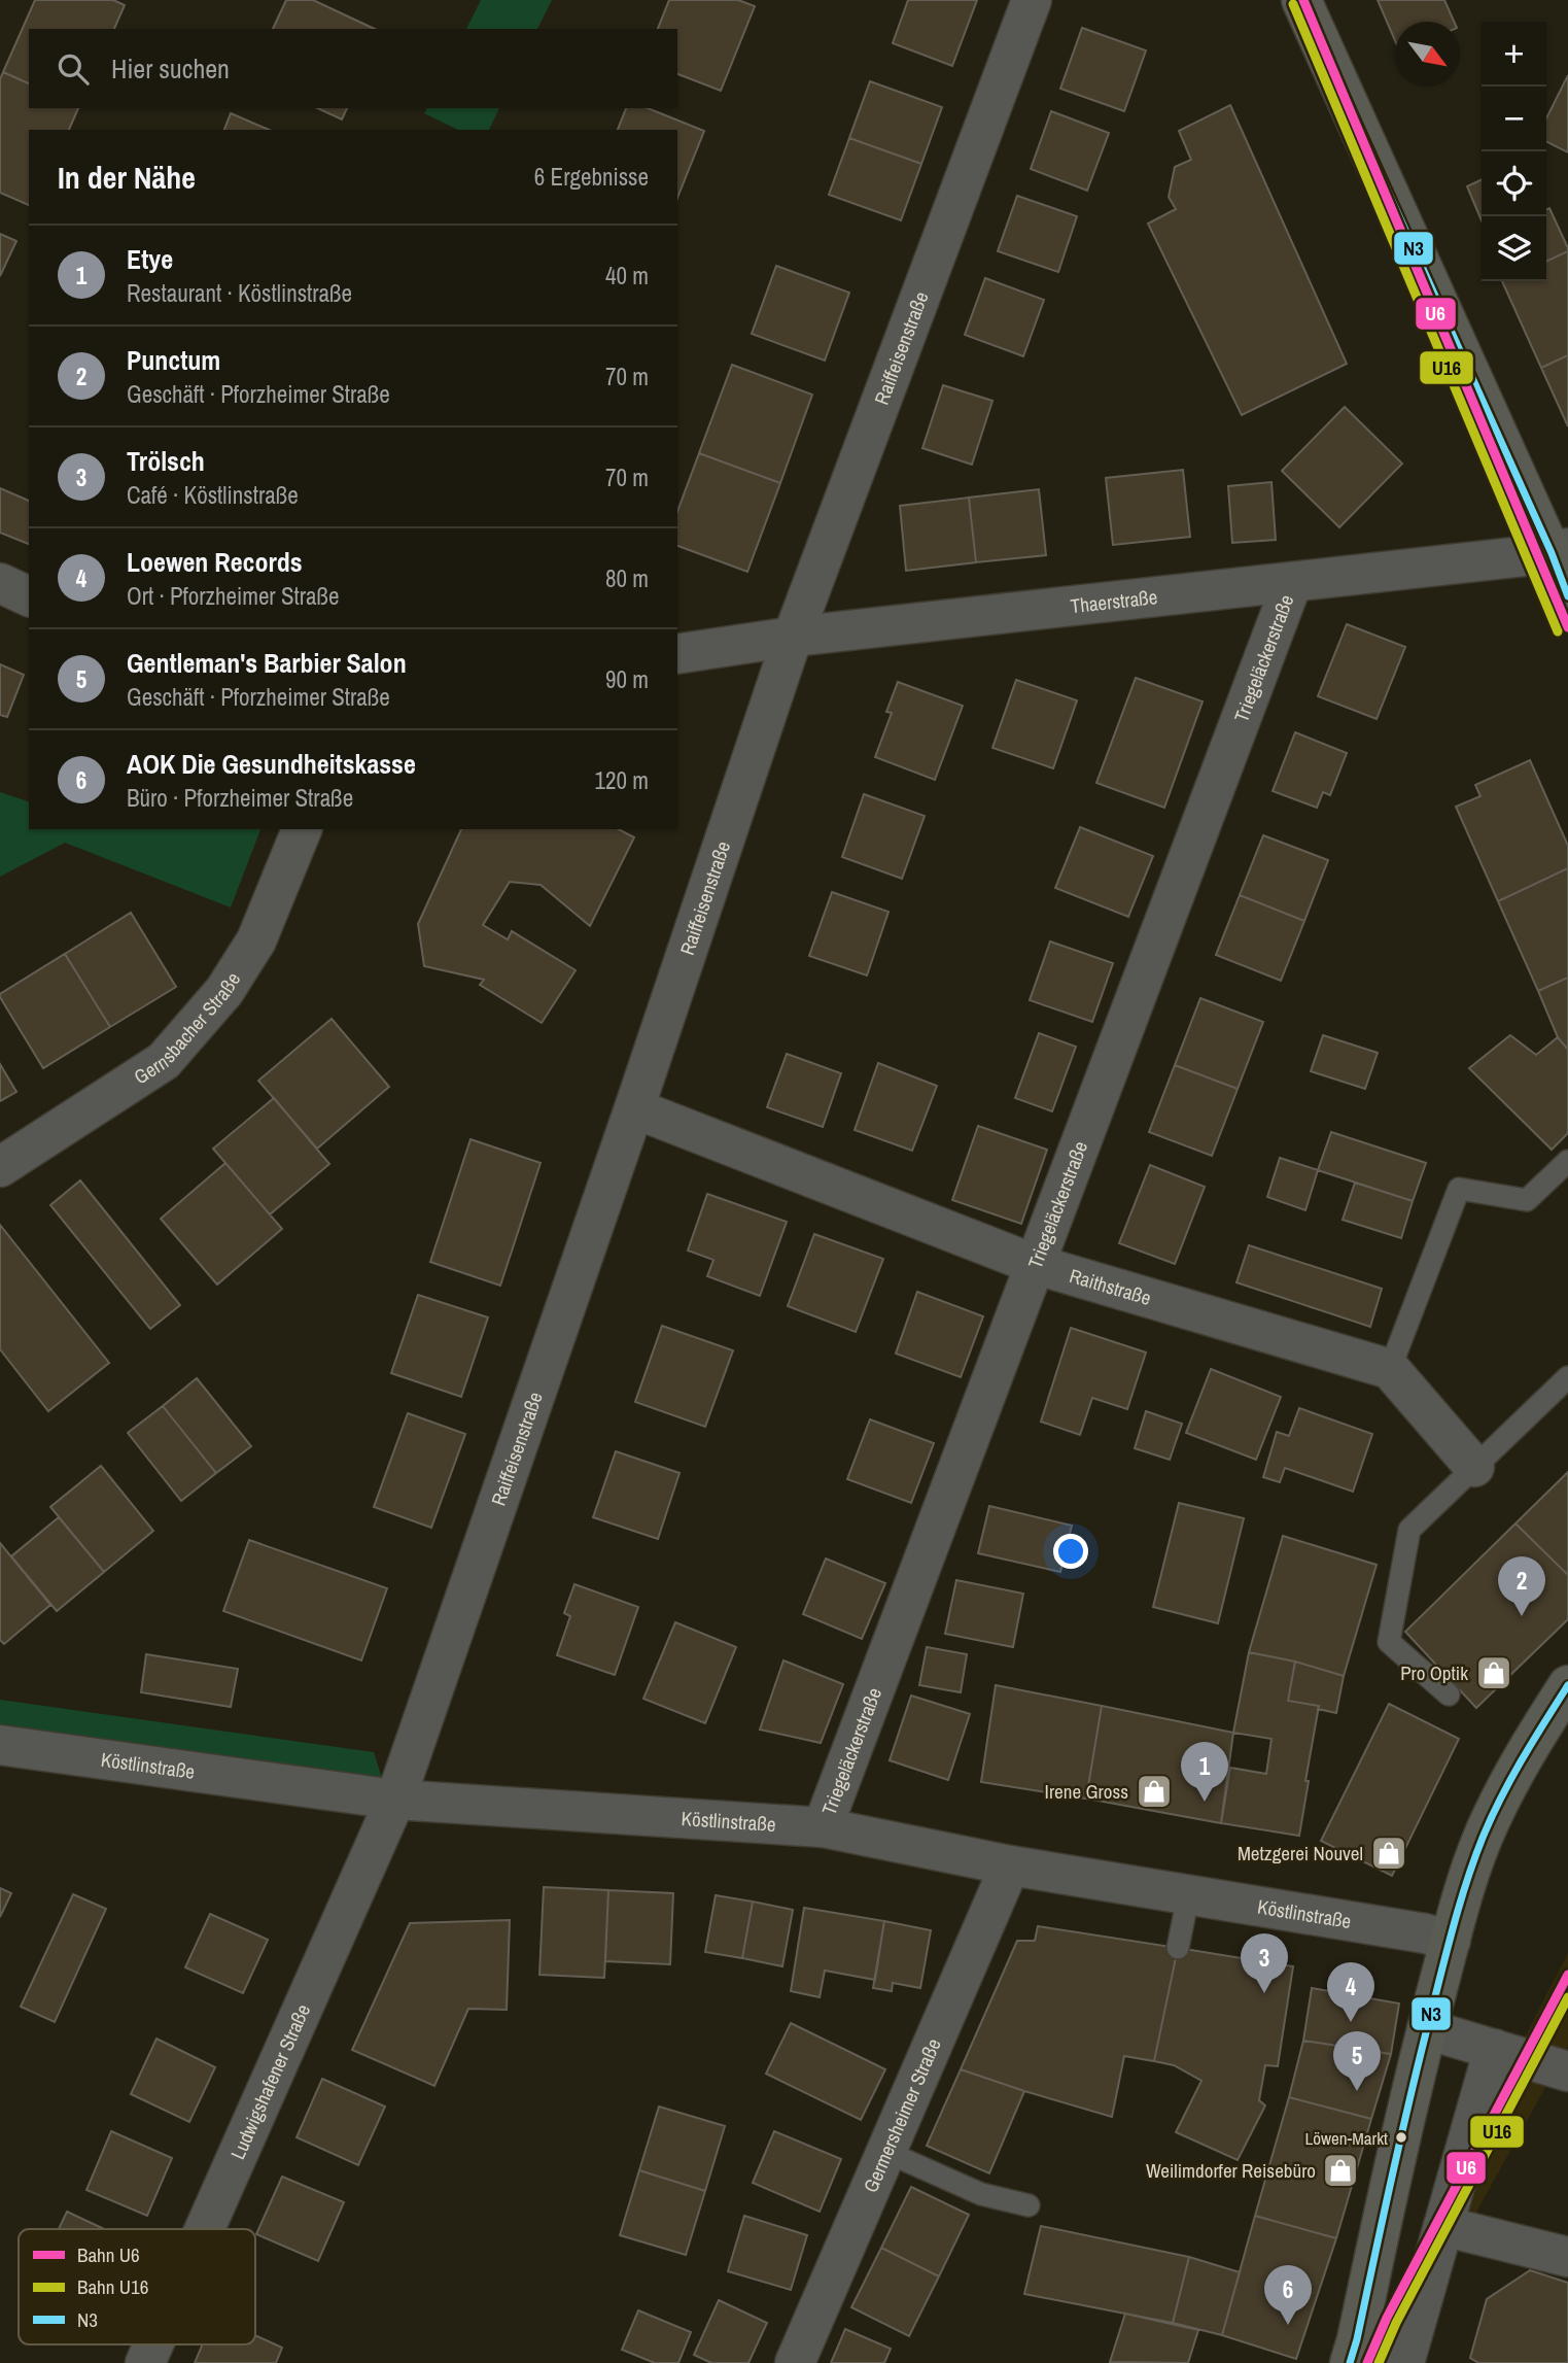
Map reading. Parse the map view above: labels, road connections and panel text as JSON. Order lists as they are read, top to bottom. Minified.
{"streets":{"street":["Raiffeisenstraße","Thaerstraße","Triegeläckerstraße","Gernsbacher Straße","Raithstraße","Köstlinstraße","Ludwigshafener Straße","Germersheimer Straße"]},"crossings":[["Raiffeisenstraße","Thaerstraße"],["Raiffeisenstraße","Raithstraße"],["Raiffeisenstraße","Köstlinstraße"],["Raiffeisenstraße","Ludwigshafener Straße"],["Thaerstraße","Triegeläckerstraße"],["Triegeläckerstraße","Raithstraße"],["Triegeläckerstraße","Köstlinstraße"],["Köstlinstraße","Ludwigshafener Straße"],["Köstlinstraße","Germersheimer Straße"]],"places":{"shop":["Pro Optik","Irene Gross","Metzgerei Nouvel","Weilimdorfer Reisebüro"],"other":["Löwen-Markt"]},"lines":["rail line U6","transit line N3","rail line U16"],"legend":["Bahn U6","Bahn U16","N3"],"north":"bottom right","page":{"map_buttons":["+","−"],"search":"Hier suchen","heading":["In der Nähe","6 Ergebnisse"],"list":[{"mark":"1","name":"Etye","note":"Restaurant · Köstlinstraße","value":"40 m"},{"mark":"2","name":"Punctum","note":"Geschäft · Pforzheimer Straße","value":"70 m"},{"mark":"3","name":"Trölsch","note":"Café · Köstlinstraße","value":"70 m"},{"mark":"4","name":"Loewen Records","note":"Ort · Pforzheimer Straße","value":"80 m"},{"mark":"5","name":"Gentleman's Barbier Salon","note":"Geschäft · Pforzheimer Straße","value":"90 m"},{"mark":"6","name":"AOK Die Gesundheitskasse","note":"Büro · Pforzheimer Straße","value":"120 m"}],"pins":["2","1","3","4","5","6"]}}
